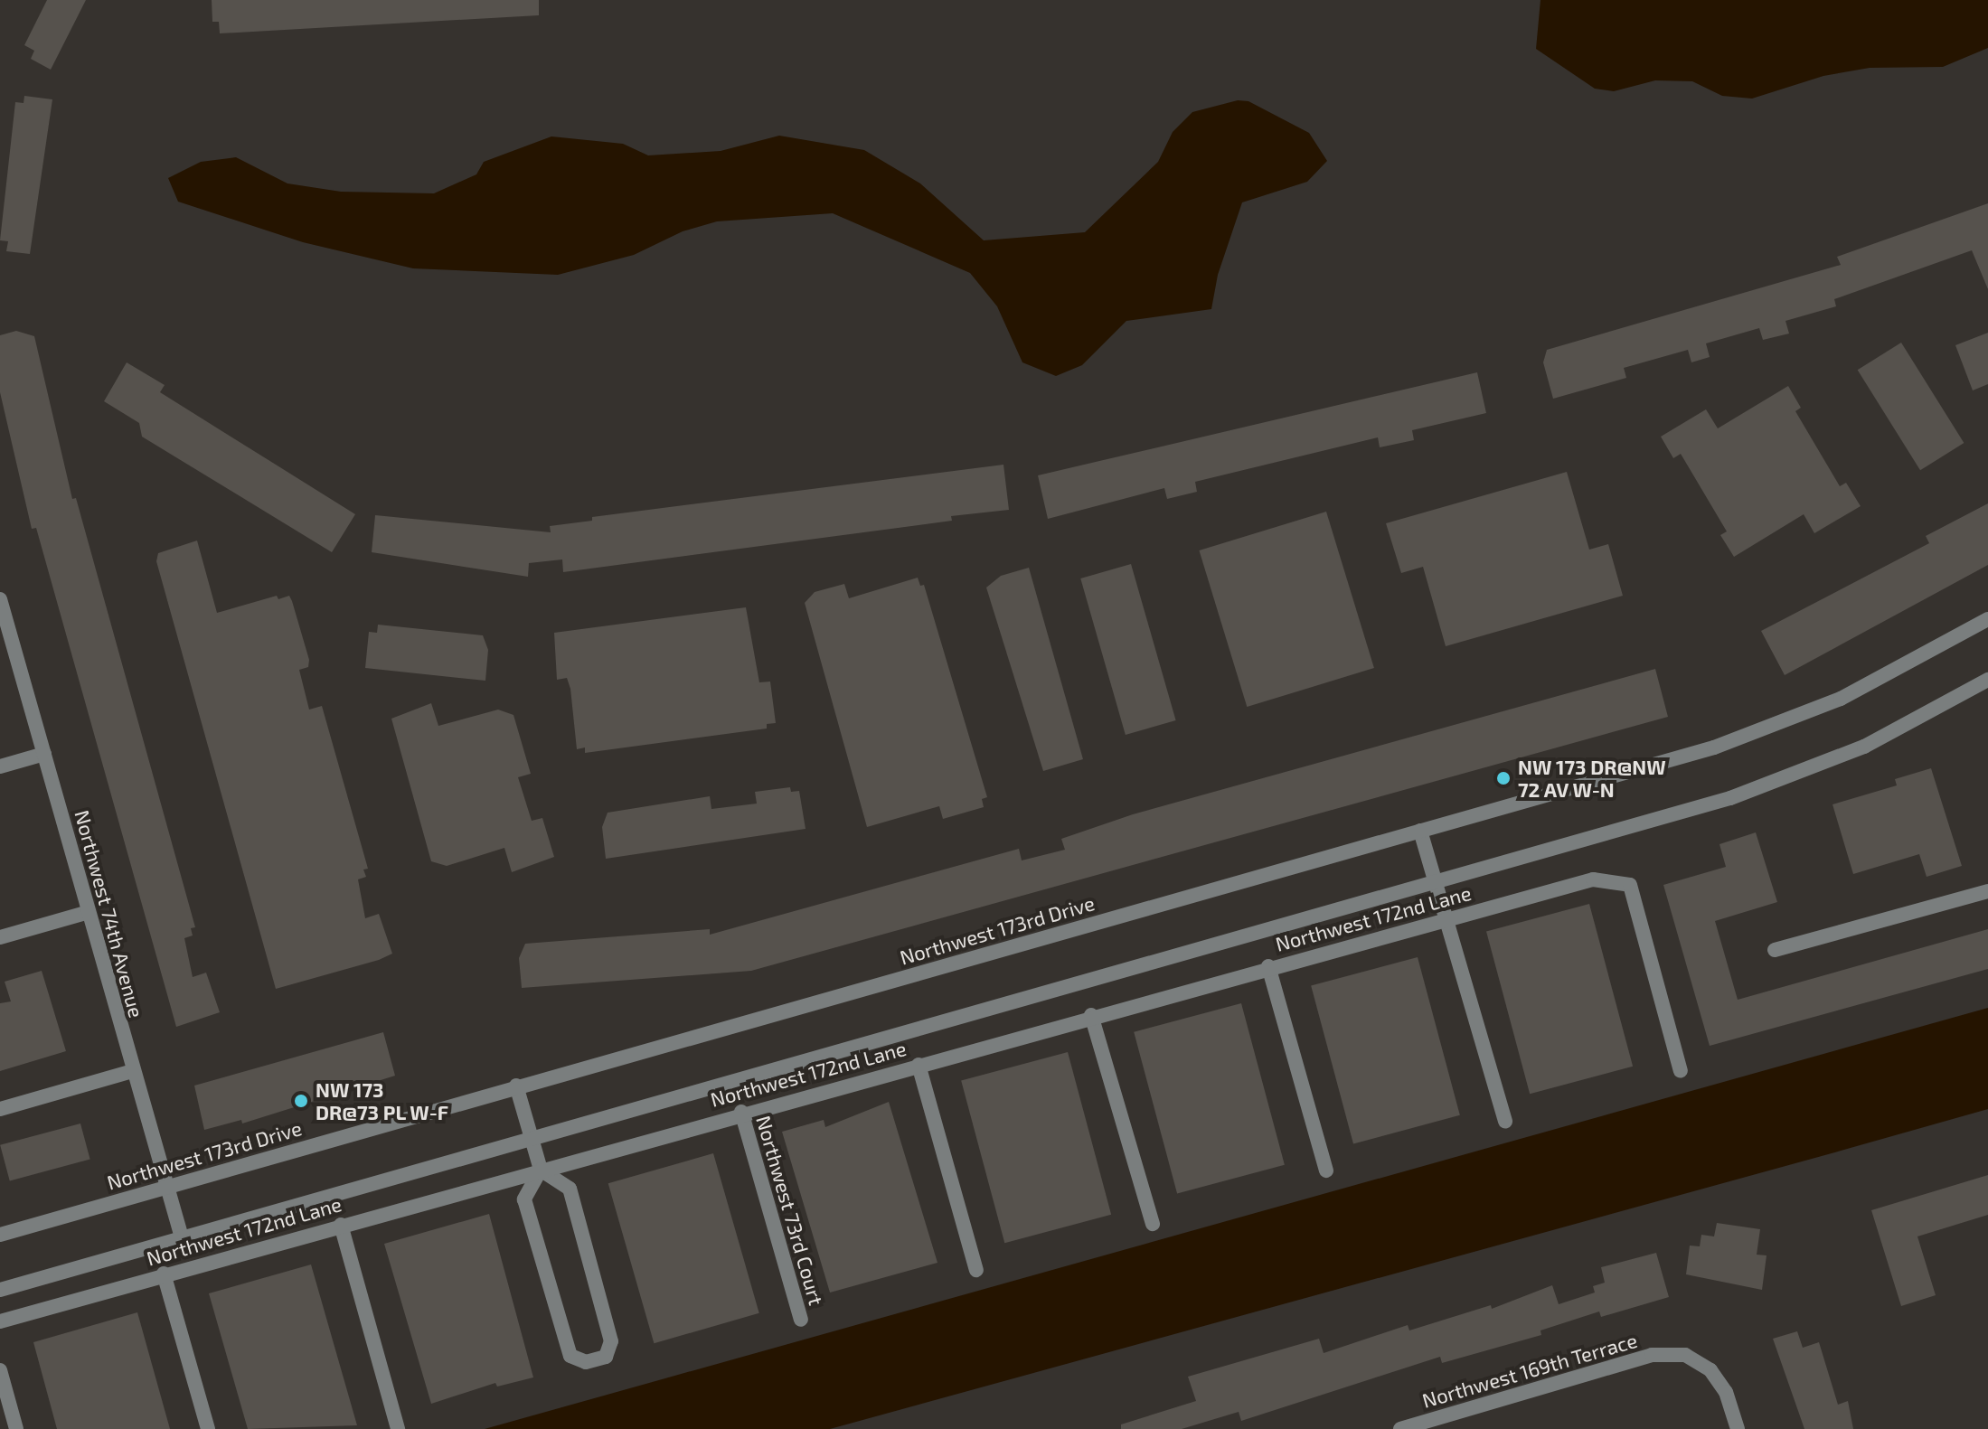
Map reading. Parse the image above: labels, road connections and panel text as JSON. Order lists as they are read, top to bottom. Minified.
{"streets":{"street":["Northwest 74th Avenue","Northwest 172nd Lane","Northwest 173rd Drive","Northwest 73rd Court","Northwest 169th Terrace"]},"crossings":[["Northwest 74th Avenue","Northwest 173rd Drive"],["Northwest 172nd Lane","Northwest 73rd Court"]],"places":["NW 173 DR@NW 72 AV W-N","NW 173 DR@73 PL W-F"]}
